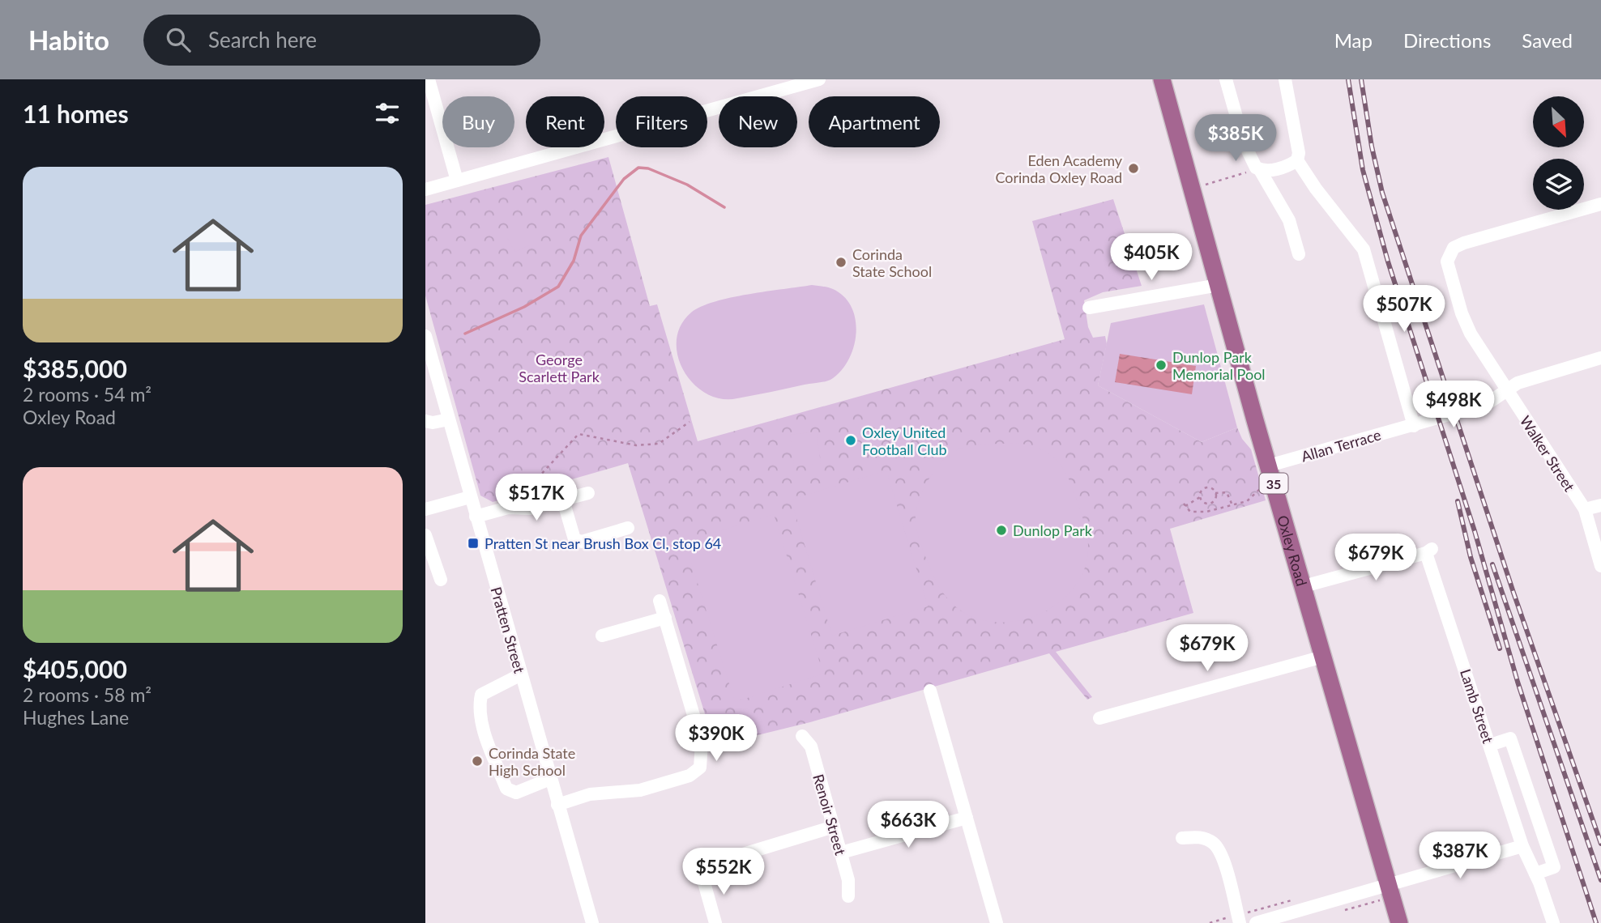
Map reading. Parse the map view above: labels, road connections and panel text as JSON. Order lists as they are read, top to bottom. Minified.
{"streets":{"main road":["35","Oxley Road"],"street":["Allan Terrace","Walker Street","Pratten Street","Lamb Street","Renoir Street"]},"crossings":[["Allan Terrace","Walker Street"],["Allan Terrace","Oxley Road"],["Oxley Road","Lamb Street"]],"parks":["George Scarlett Park"],"places":{"other":["Eden Academy Corinda Oxley Road","Corinda State School","Dunlop Park Memorial Pool","Oxley United Football Club","Dunlop Park","Corinda State High School"],"transit":["Pratten St near Brush Box Cl, stop 64"]},"north":"bottom right","page":{"header":"Habito","search":"Search here","nav":["Map","Directions","Saved"],"heading":"11 homes","chip":["Buy","Rent","Filters","New","Apartment"],"price":["$385K","$405K","$507K","$498K","$517K","$679K","$679K","$390K","$663K","$387K","$552K"],"list":[{"name":"$385,000","note":"2 rooms · 54 m² · Oxley Road"},{"name":"$405,000","note":"2 rooms · 58 m² · Hughes Lane"}]}}
